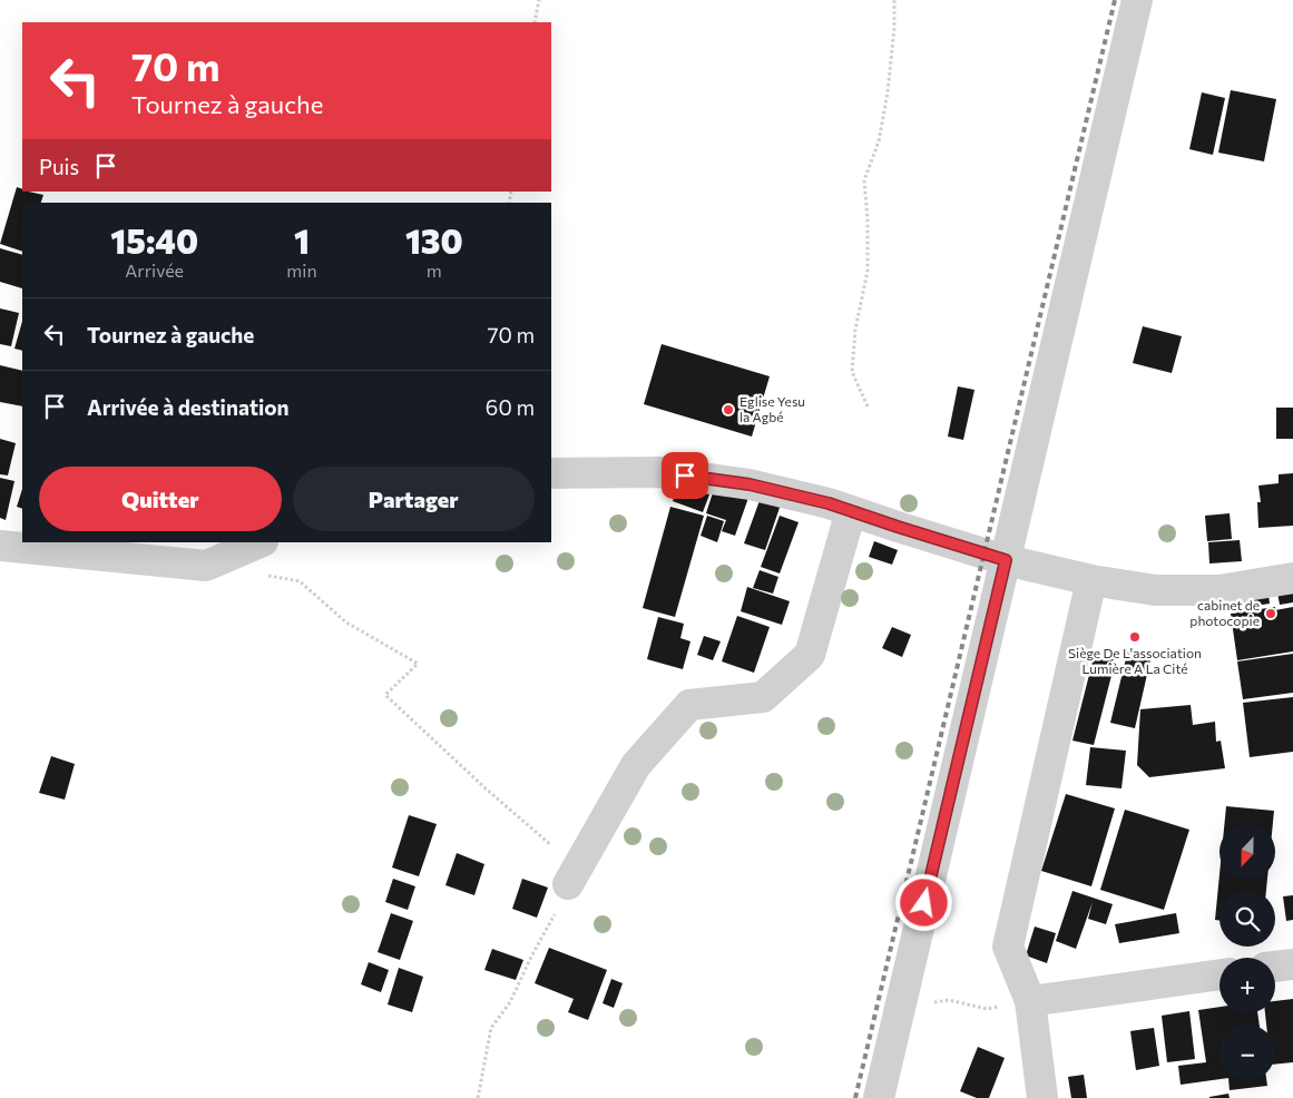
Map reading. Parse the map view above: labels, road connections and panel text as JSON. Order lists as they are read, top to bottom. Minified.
{"places":["Eglise Yesu la Agbé","cabinet de photocopie","Siège De L'association Lumière A La Cité"],"north":"bottom","page":{"turn":["70 m","Tournez à gauche"],"then":"Puis","eta":["15:40","Arrivée","1","min","130","m"],"list":[{"name":"Tournez à gauche","value":"70 m"},{"name":"Arrivée à destination","value":"60 m"}],"buttons":["Quitter","Partager"],"map_buttons":["+","−"]}}
